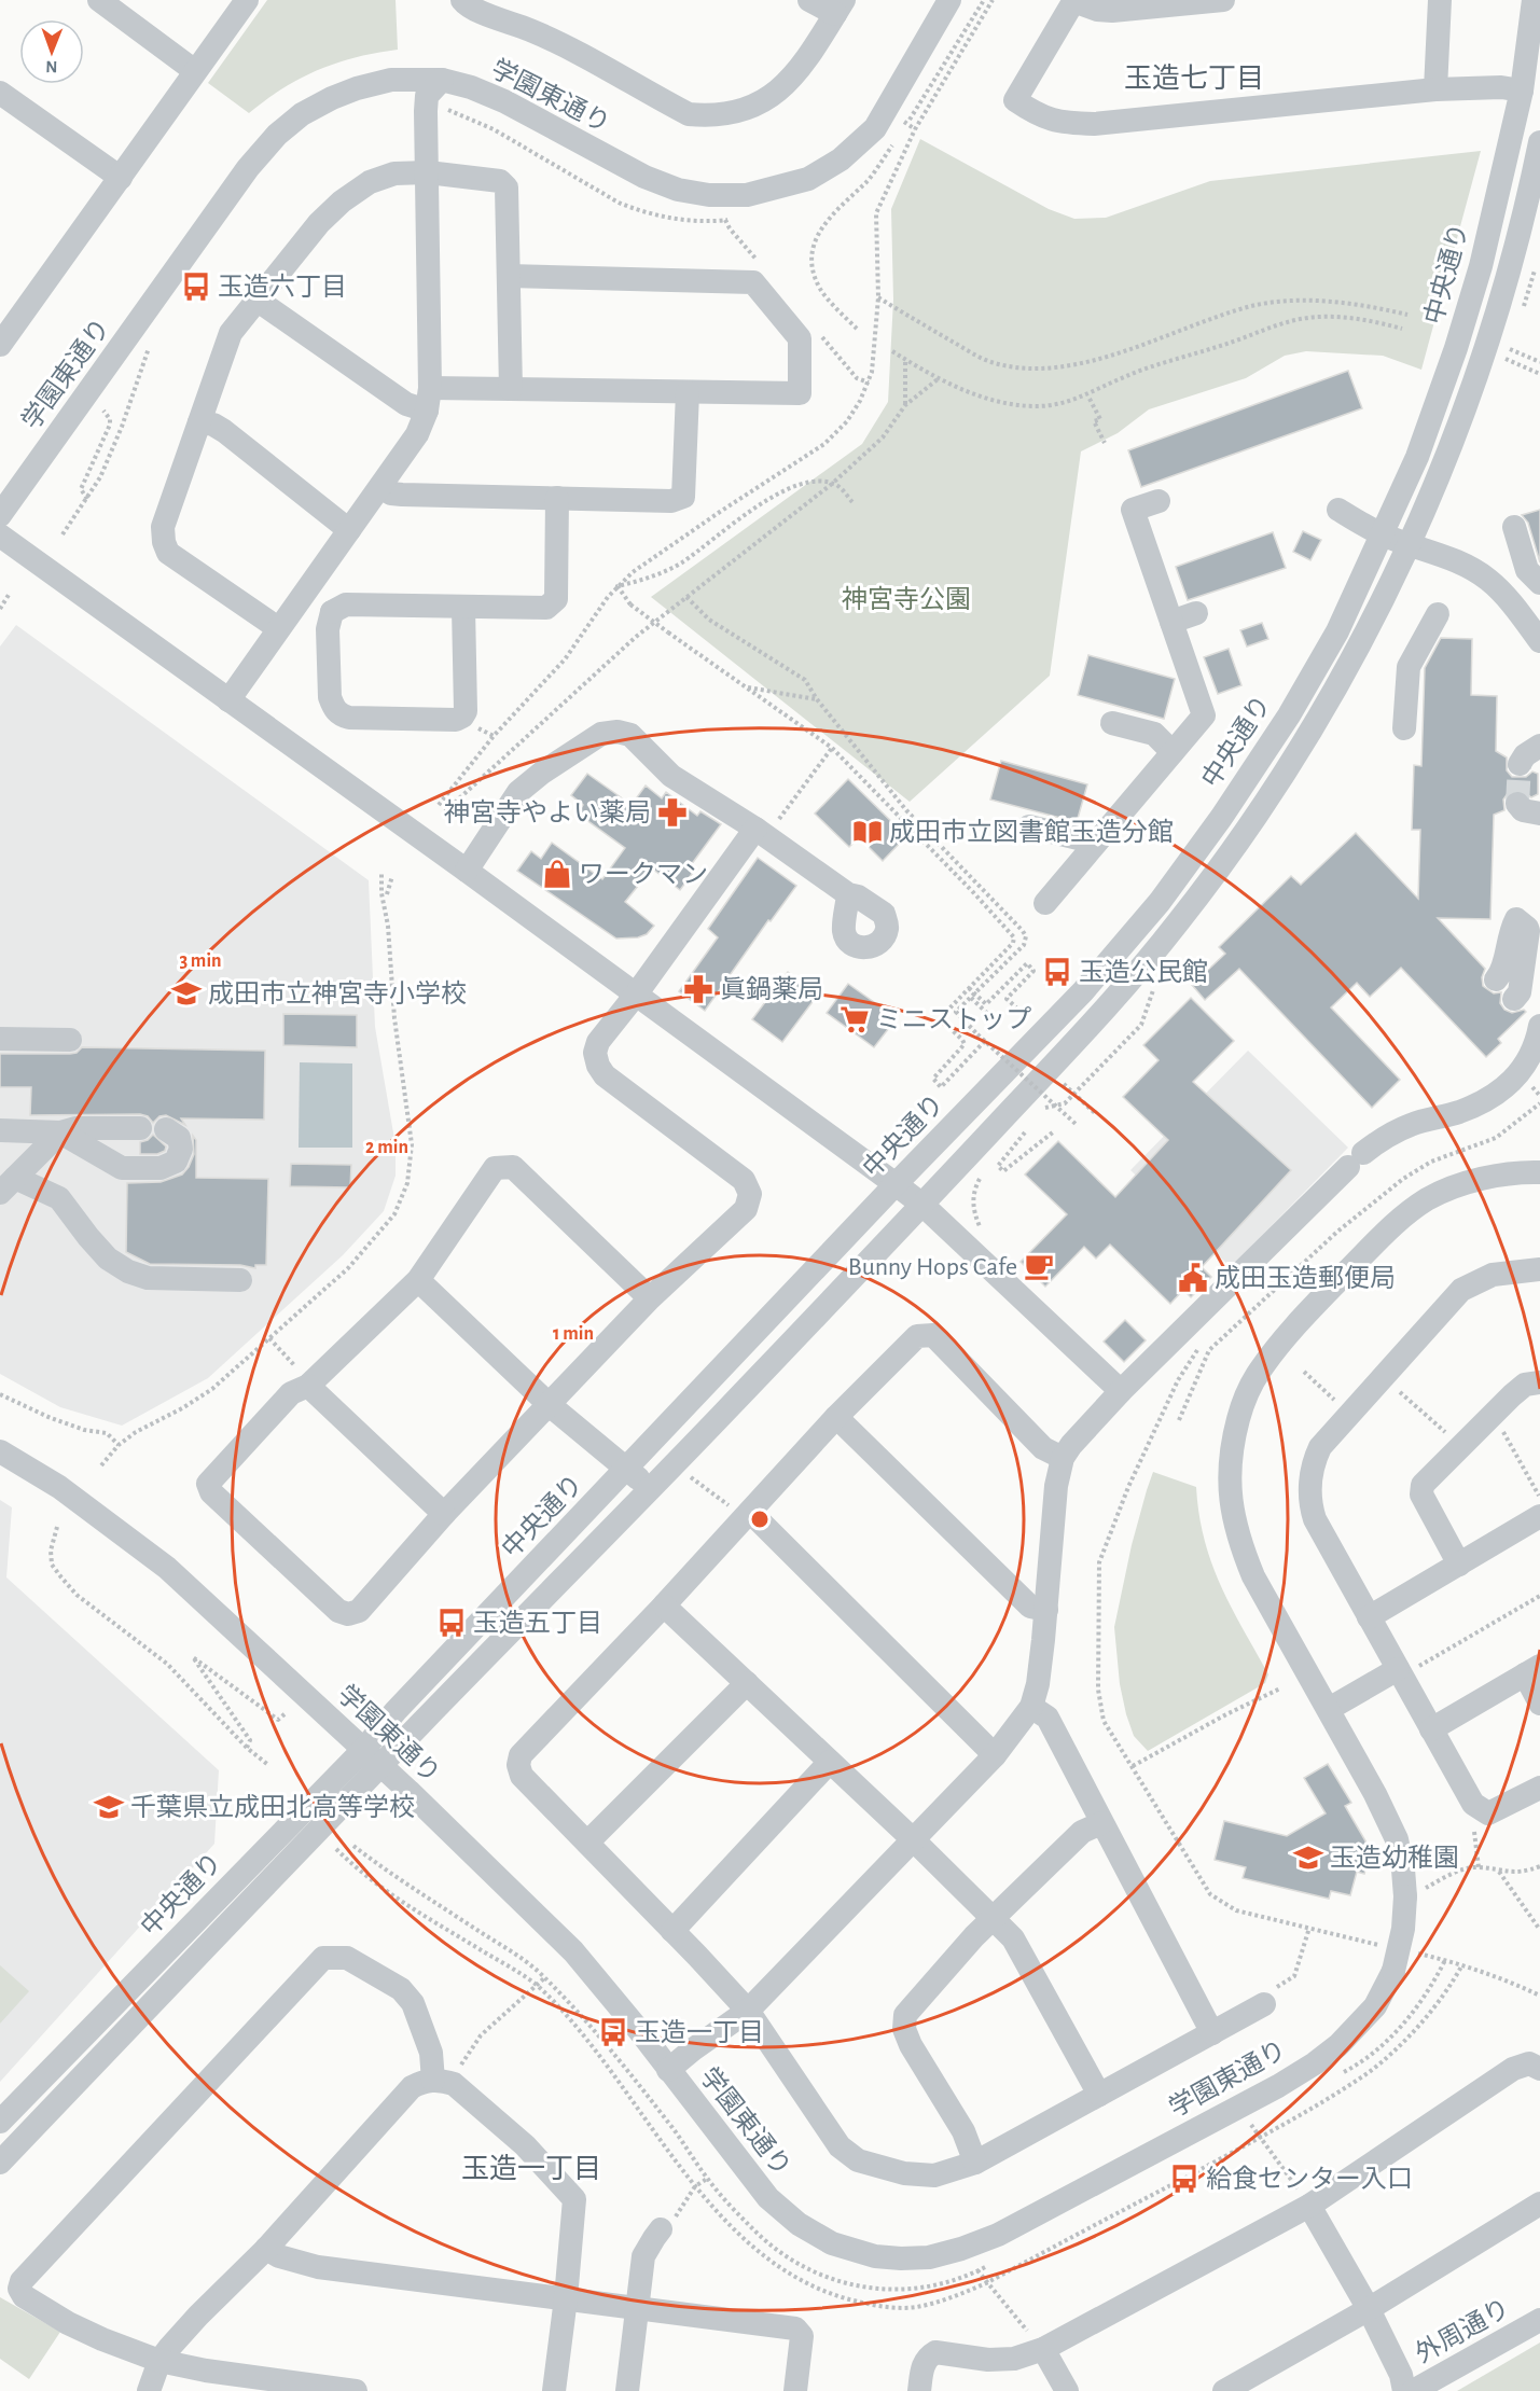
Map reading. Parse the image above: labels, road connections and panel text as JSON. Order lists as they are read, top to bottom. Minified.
{"streets":{"street":["学園東通り","中央通り","外周通り"]},"crossings":[["学園東通り","中央通り"]],"districts":["玉造七丁目","玉造一丁目"],"parks":["神宮寺公園"],"places":{"bus stop":["玉造六丁目","玉造公民館","玉造五丁目","玉造一丁目","給食センター入口"],"pharmacy":["神宮寺やよい薬局","眞鍋薬局"],"library":["成田市立図書館玉造分館"],"shop":["ワークマン"],"school or university":["成田市立神宮寺小学校","千葉県立成田北高等学校","玉造幼稚園"],"supermarket":["ミニストップ"],"cafe":["Bunny Hops Cafe"],"public building":["成田玉造郵便局"]},"north":"bottom","rings":["3 min","2 min","1 min"]}
